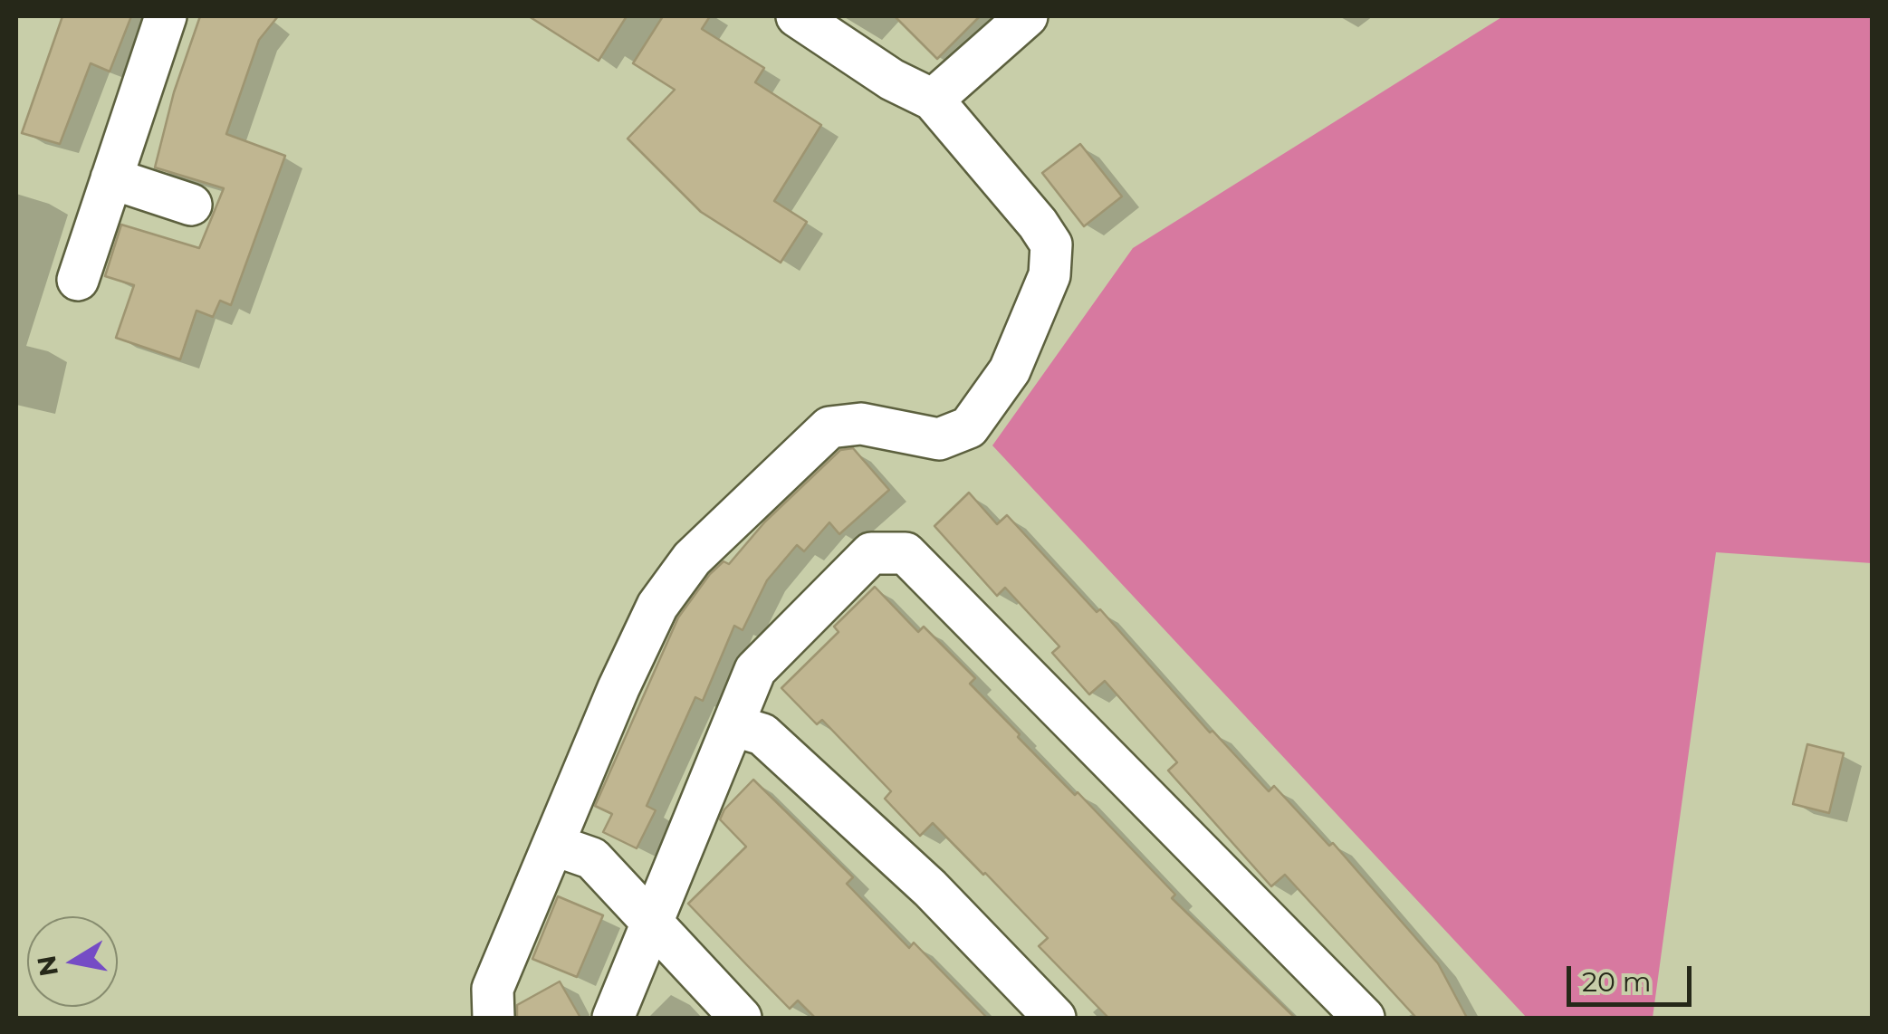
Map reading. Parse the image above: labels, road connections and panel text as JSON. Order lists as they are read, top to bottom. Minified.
{"scale_bar":"20 m","north":"left"}
